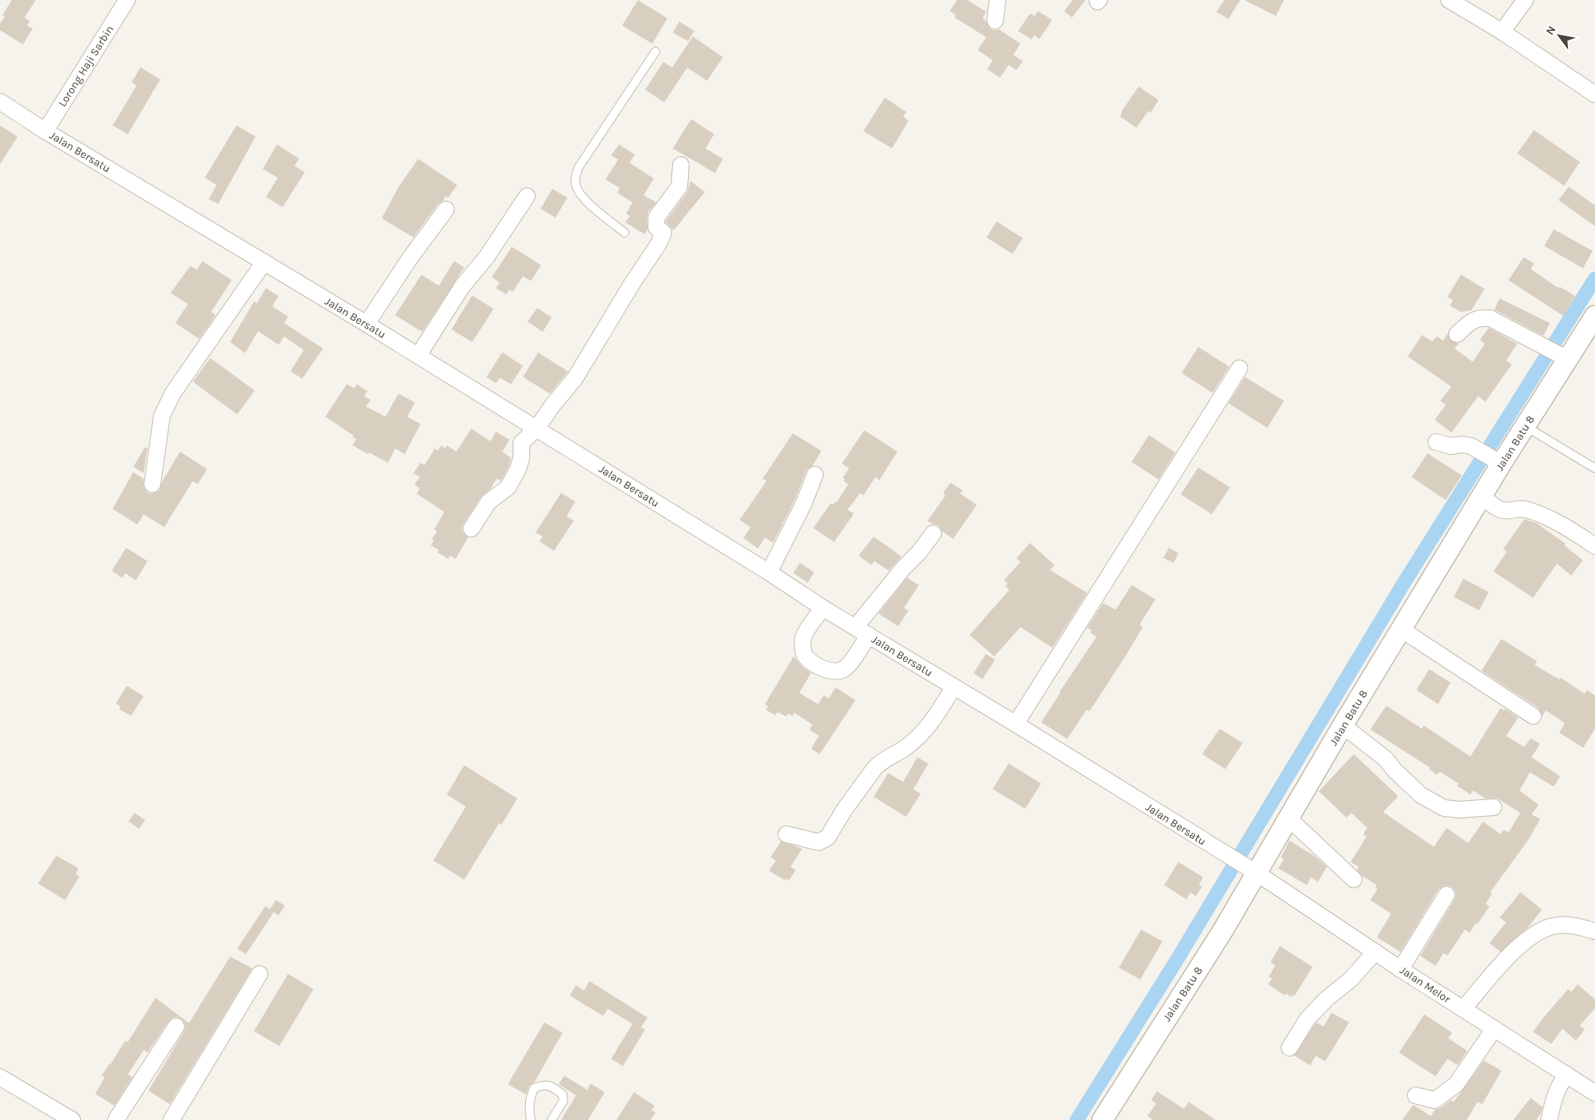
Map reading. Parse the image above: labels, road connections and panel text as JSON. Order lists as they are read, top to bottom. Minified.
{"streets":{"street":["Lorong Haji Sarbin","Jalan Bersatu","Jalan Batu 8","Jalan Melor"]},"crossings":[["Lorong Haji Sarbin","Jalan Bersatu"],["Jalan Bersatu","Jalan Batu 8"],["Jalan Bersatu","Jalan Melor"],["Jalan Batu 8","Jalan Melor"]],"north":"top left"}
